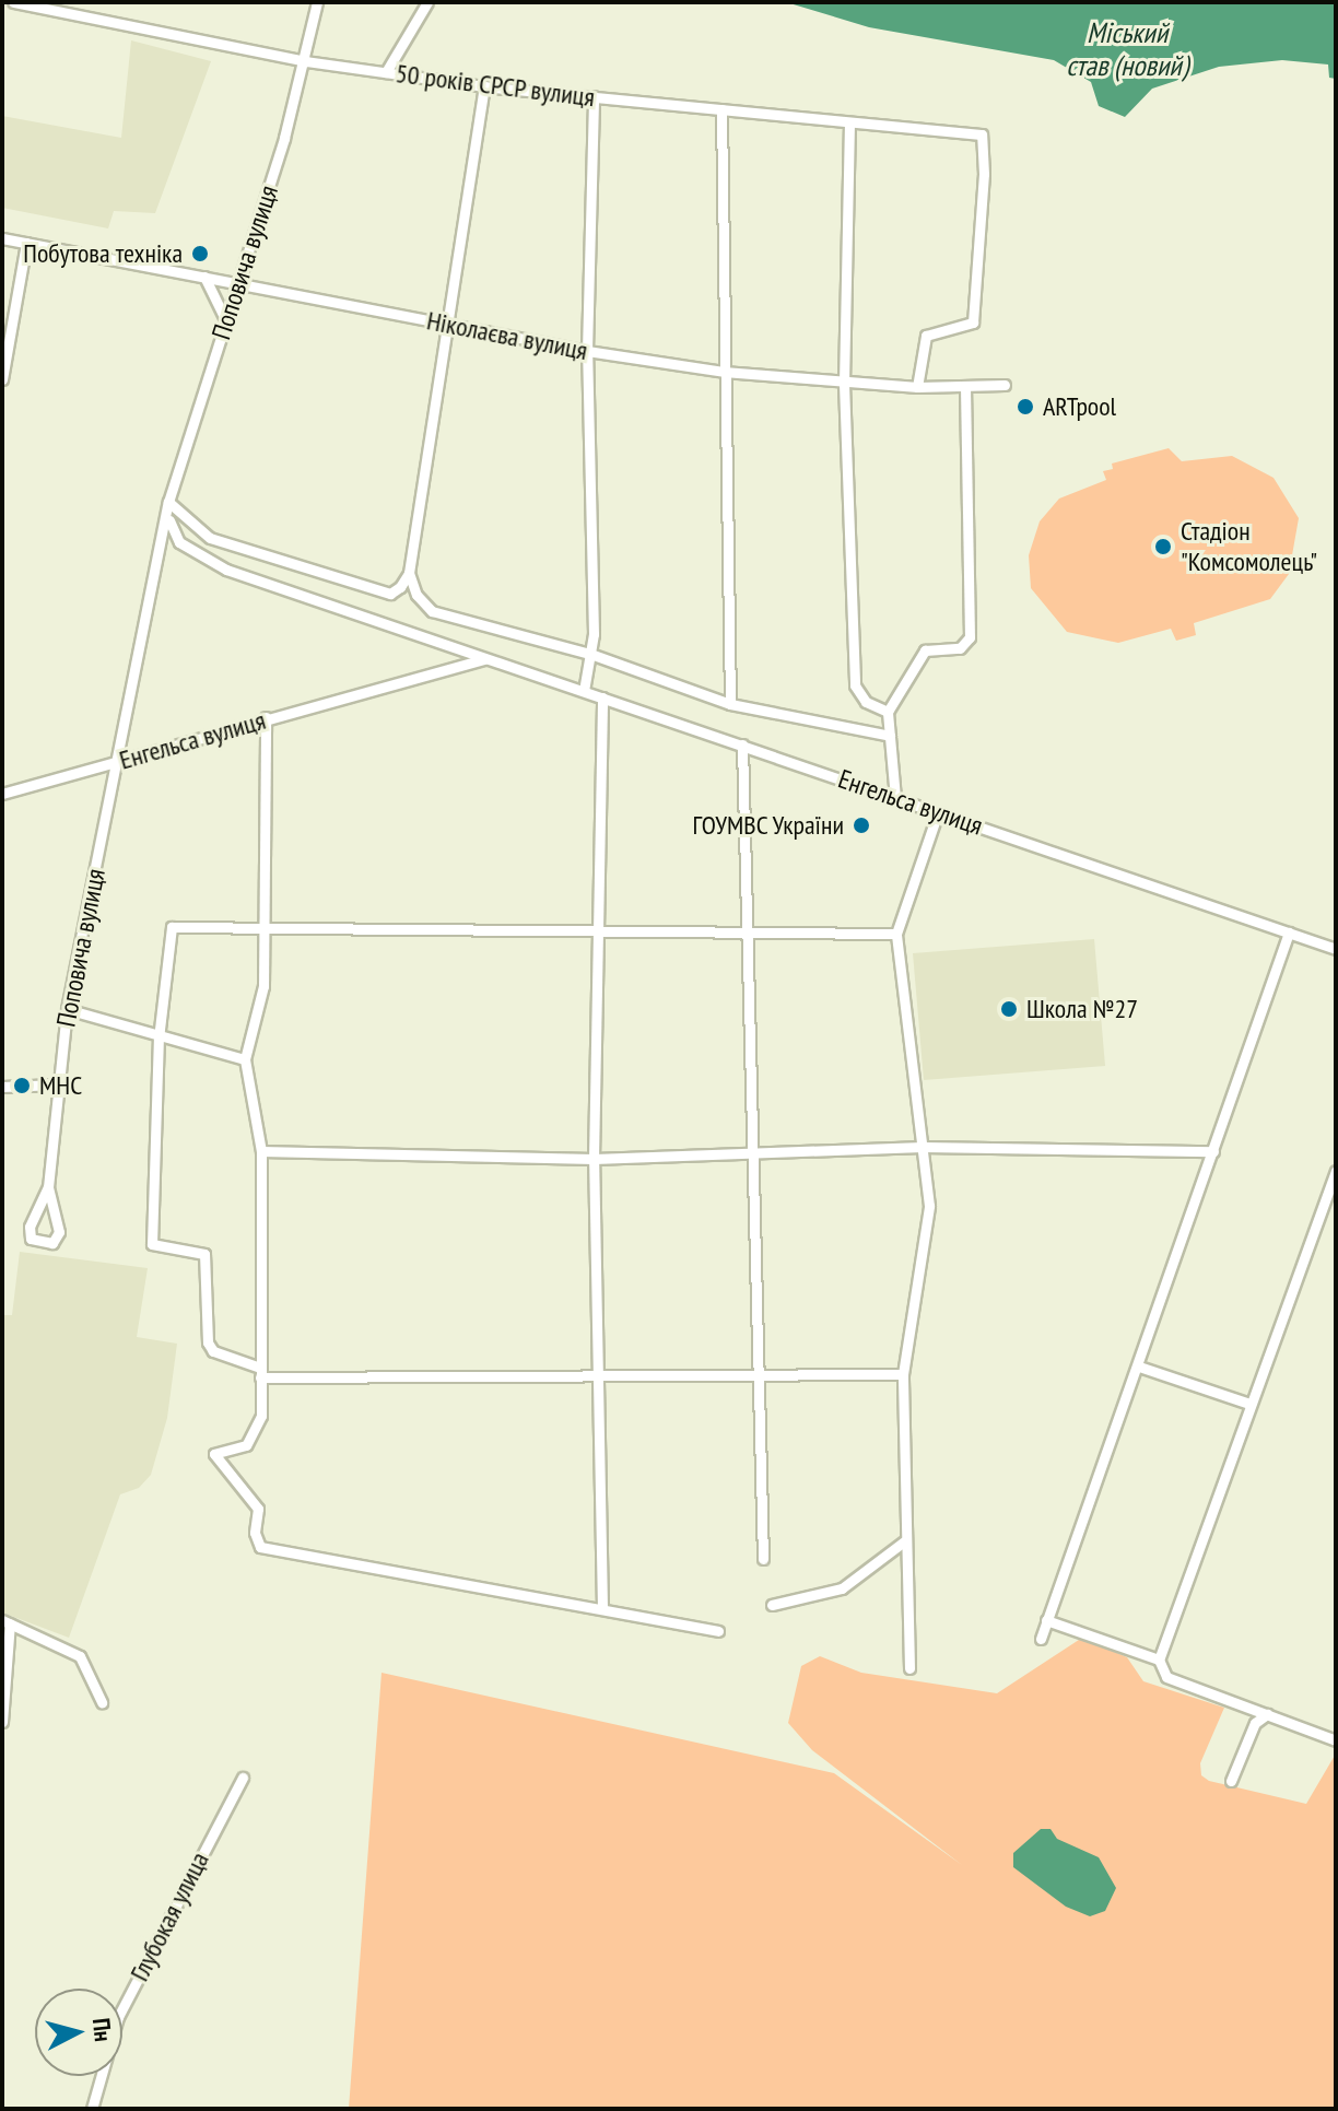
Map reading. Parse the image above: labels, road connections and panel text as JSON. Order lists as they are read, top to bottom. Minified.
{"streets":{"street":["50 років СРСР вулиця","Поповича вулиця","Ніколаєва вулиця","Енгельса вулиця","Глубокая улица"]},"crossings":[["50 років СРСР вулиця","Поповича вулиця"],["50 років СРСР вулиця","Ніколаєва вулиця"],["Поповича вулиця","Ніколаєва вулиця"],["Поповича вулиця","Енгельса вулиця"]],"water":["Міський став (новий)"],"places":["Побутова техніка","ARTpool","Стадіон \"Комсомолець\"","ГОУМВС України","Школа №27","МНС"],"north":"right"}
